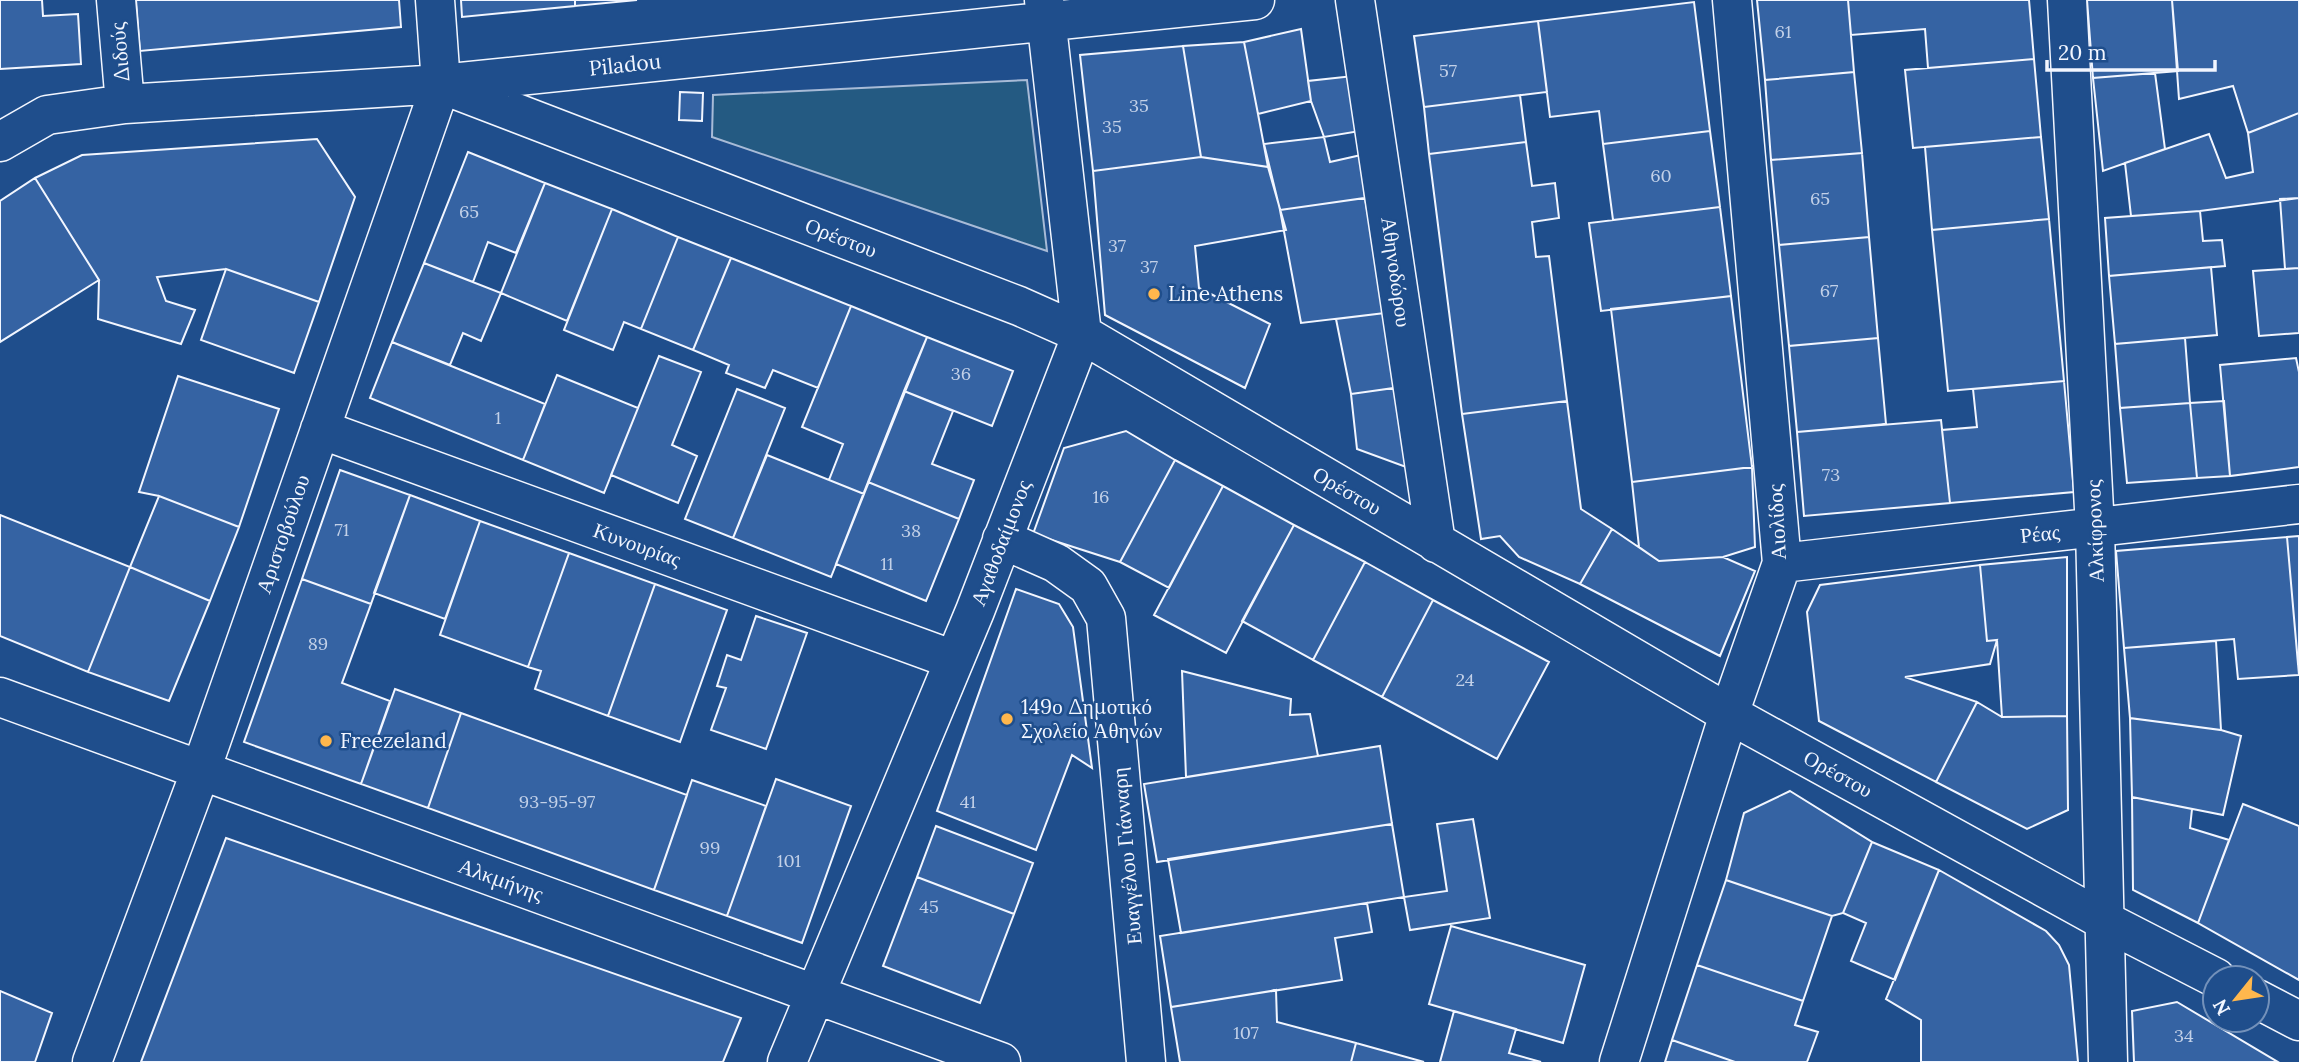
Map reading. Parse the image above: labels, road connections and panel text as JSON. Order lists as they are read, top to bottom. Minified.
{"streets":{"street":["Διδούς","Piladou","Ορέστου","Αθηνοδώρου","Αιολίδος","Αλκίφρονος","Αριστοβούλου","Ρέας","Αγαθοδαίμονος","Κυνουρίας","Ευαγγέλου Γιάνναρη","Αλκμήνης"]},"crossings":[["Διδούς","Piladou"],["Piladou","Ορέστου"],["Piladou","Αριστοβούλου"],["Piladou","Αγαθοδαίμονος"],["Ορέστου","Αθηνοδώρου"],["Ορέστου","Αιολίδος"],["Ορέστου","Αλκίφρονος"],["Ορέστου","Αριστοβούλου"],["Ορέστου","Αγαθοδαίμονος"],["Αιολίδος","Ρέας"],["Αλκίφρονος","Ρέας"],["Αριστοβούλου","Κυνουρίας"],["Αριστοβούλου","Αλκμήνης"],["Αγαθοδαίμονος","Κυνουρίας"],["Αγαθοδαίμονος","Ευαγγέλου Γιάνναρη"],["Αγαθοδαίμονος","Αλκμήνης"]],"places":["Line Athens","149ο Δημοτικό Σχολείο Αθηνών","Freezeland"],"house_numbers":["61","57","35","35","60","65","65","37","37","67","36","1","73","16","71","38","11","89","24","93-95-97","41","99","101","45","107","34"],"scale_bar":"20 m","north":"bottom left"}
